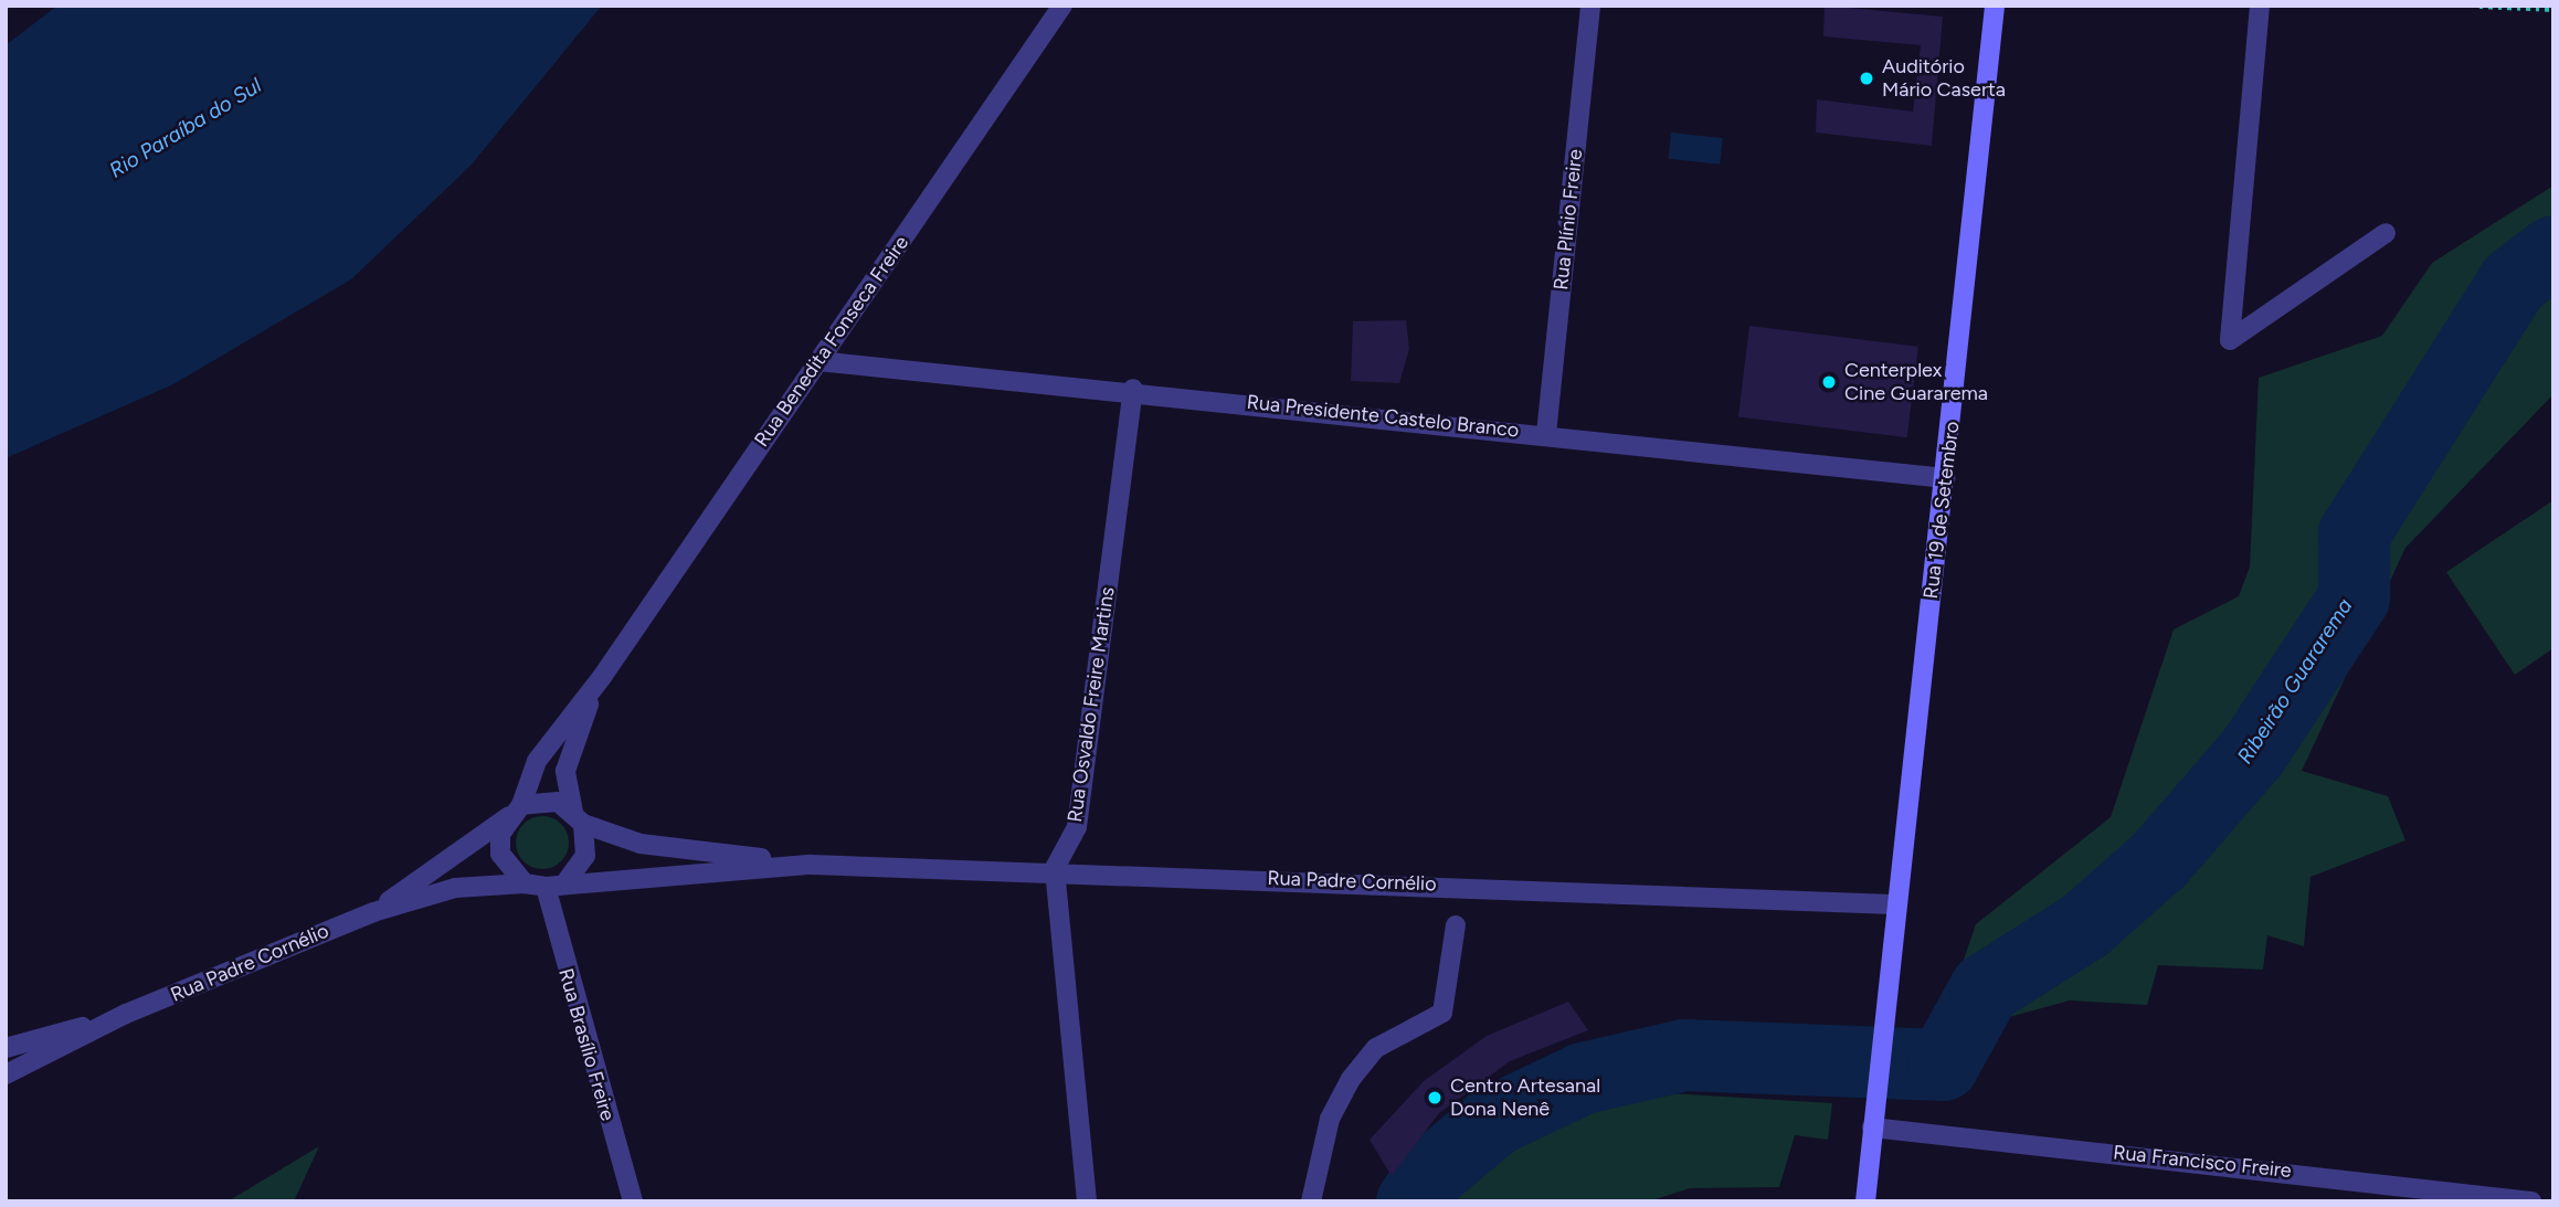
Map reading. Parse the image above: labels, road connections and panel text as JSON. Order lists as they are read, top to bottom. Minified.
{"streets":{"main road":["Rua 19 de Setembro"],"street":["Rua Plínio Freire","Rua Benedita Fonseca Freire","Rua Presidente Castelo Branco","Rua Osvaldo Freire Martins","Rua Padre Cornélio","Rua Brasílio Freire","Rua Francisco Freire"]},"crossings":[["Rua Plínio Freire","Rua Presidente Castelo Branco"],["Rua Benedita Fonseca Freire","Rua Presidente Castelo Branco"],["Rua Presidente Castelo Branco","Rua 19 de Setembro"],["Rua Presidente Castelo Branco","Rua Osvaldo Freire Martins"],["Rua 19 de Setembro","Rua Padre Cornélio"],["Rua 19 de Setembro","Rua Francisco Freire"],["Rua Osvaldo Freire Martins","Rua Padre Cornélio"],["Rua Padre Cornélio","Rua Brasílio Freire"]],"water":["Rio Paraíba do Sul","Ribeirão Guararema"],"places":["Auditório Mário Caserta","Centerplex Cine Guararema","Centro Artesanal Dona Nenê"]}
